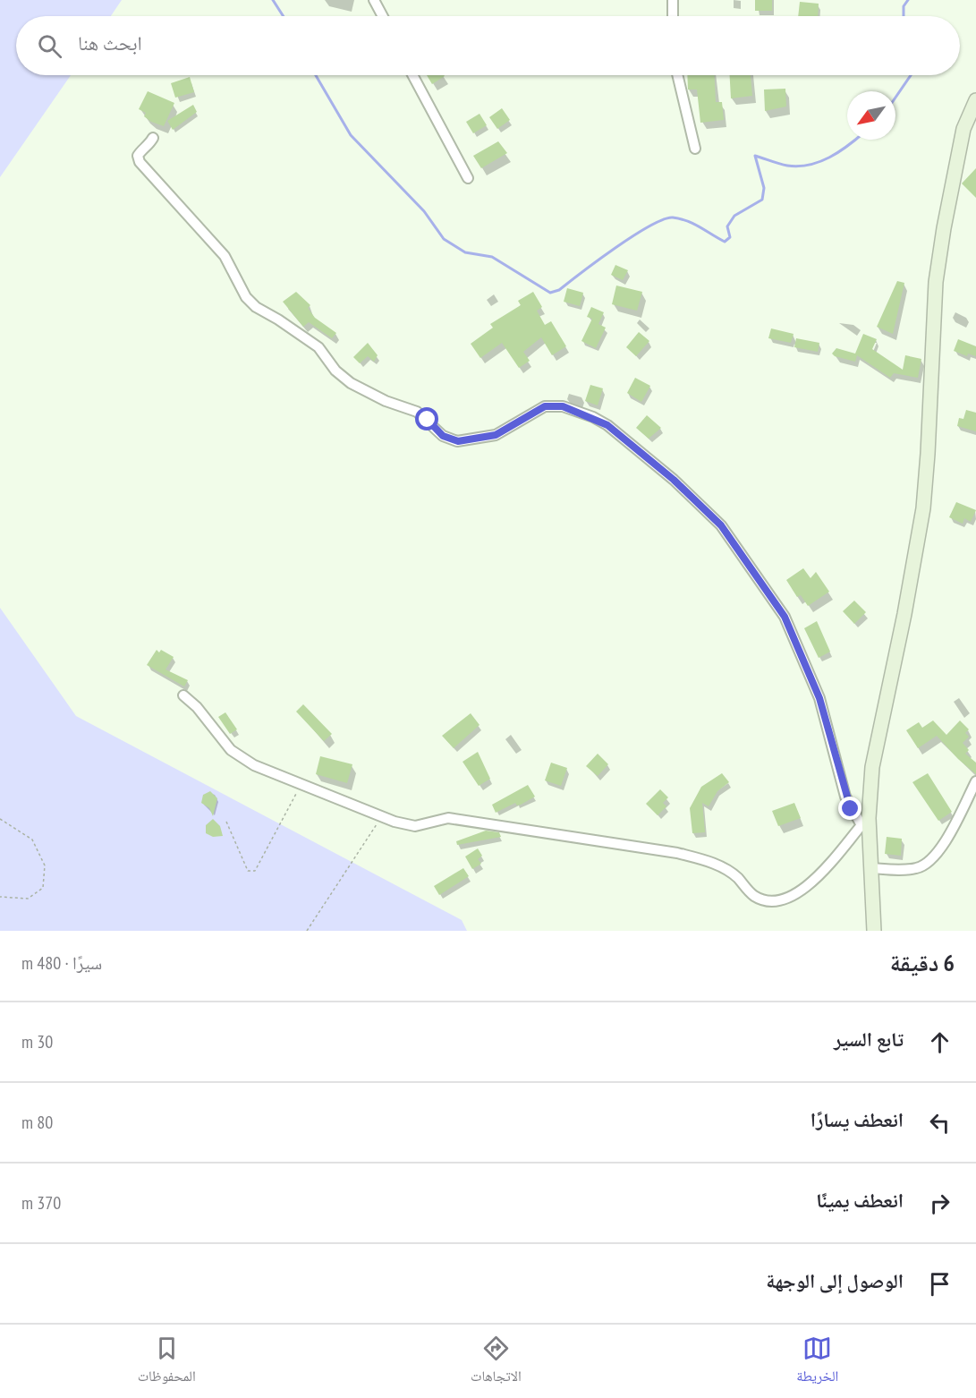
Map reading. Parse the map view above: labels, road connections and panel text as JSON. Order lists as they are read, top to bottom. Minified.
{"north":"bottom left","page":{"search":"ابحث هنا","heading":["6 دقيقة","سيرًا · 480 m"],"list":[["تابع السير","30 m"],["انعطف يسارًا","80 m"],["انعطف يمينًا","370 m"],"الوصول إلى الوجهة"],"nav":["الخريطة","الاتجاهات","المحفوظات"]}}
